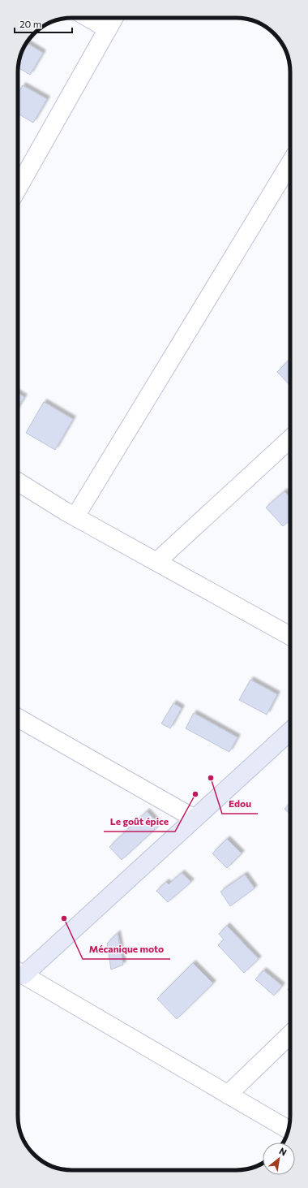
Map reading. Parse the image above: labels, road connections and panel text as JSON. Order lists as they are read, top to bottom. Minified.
{"places":["Edou","Le goût épice","Mécanique moto"],"scale_bar":"20 m","north":"top right"}
